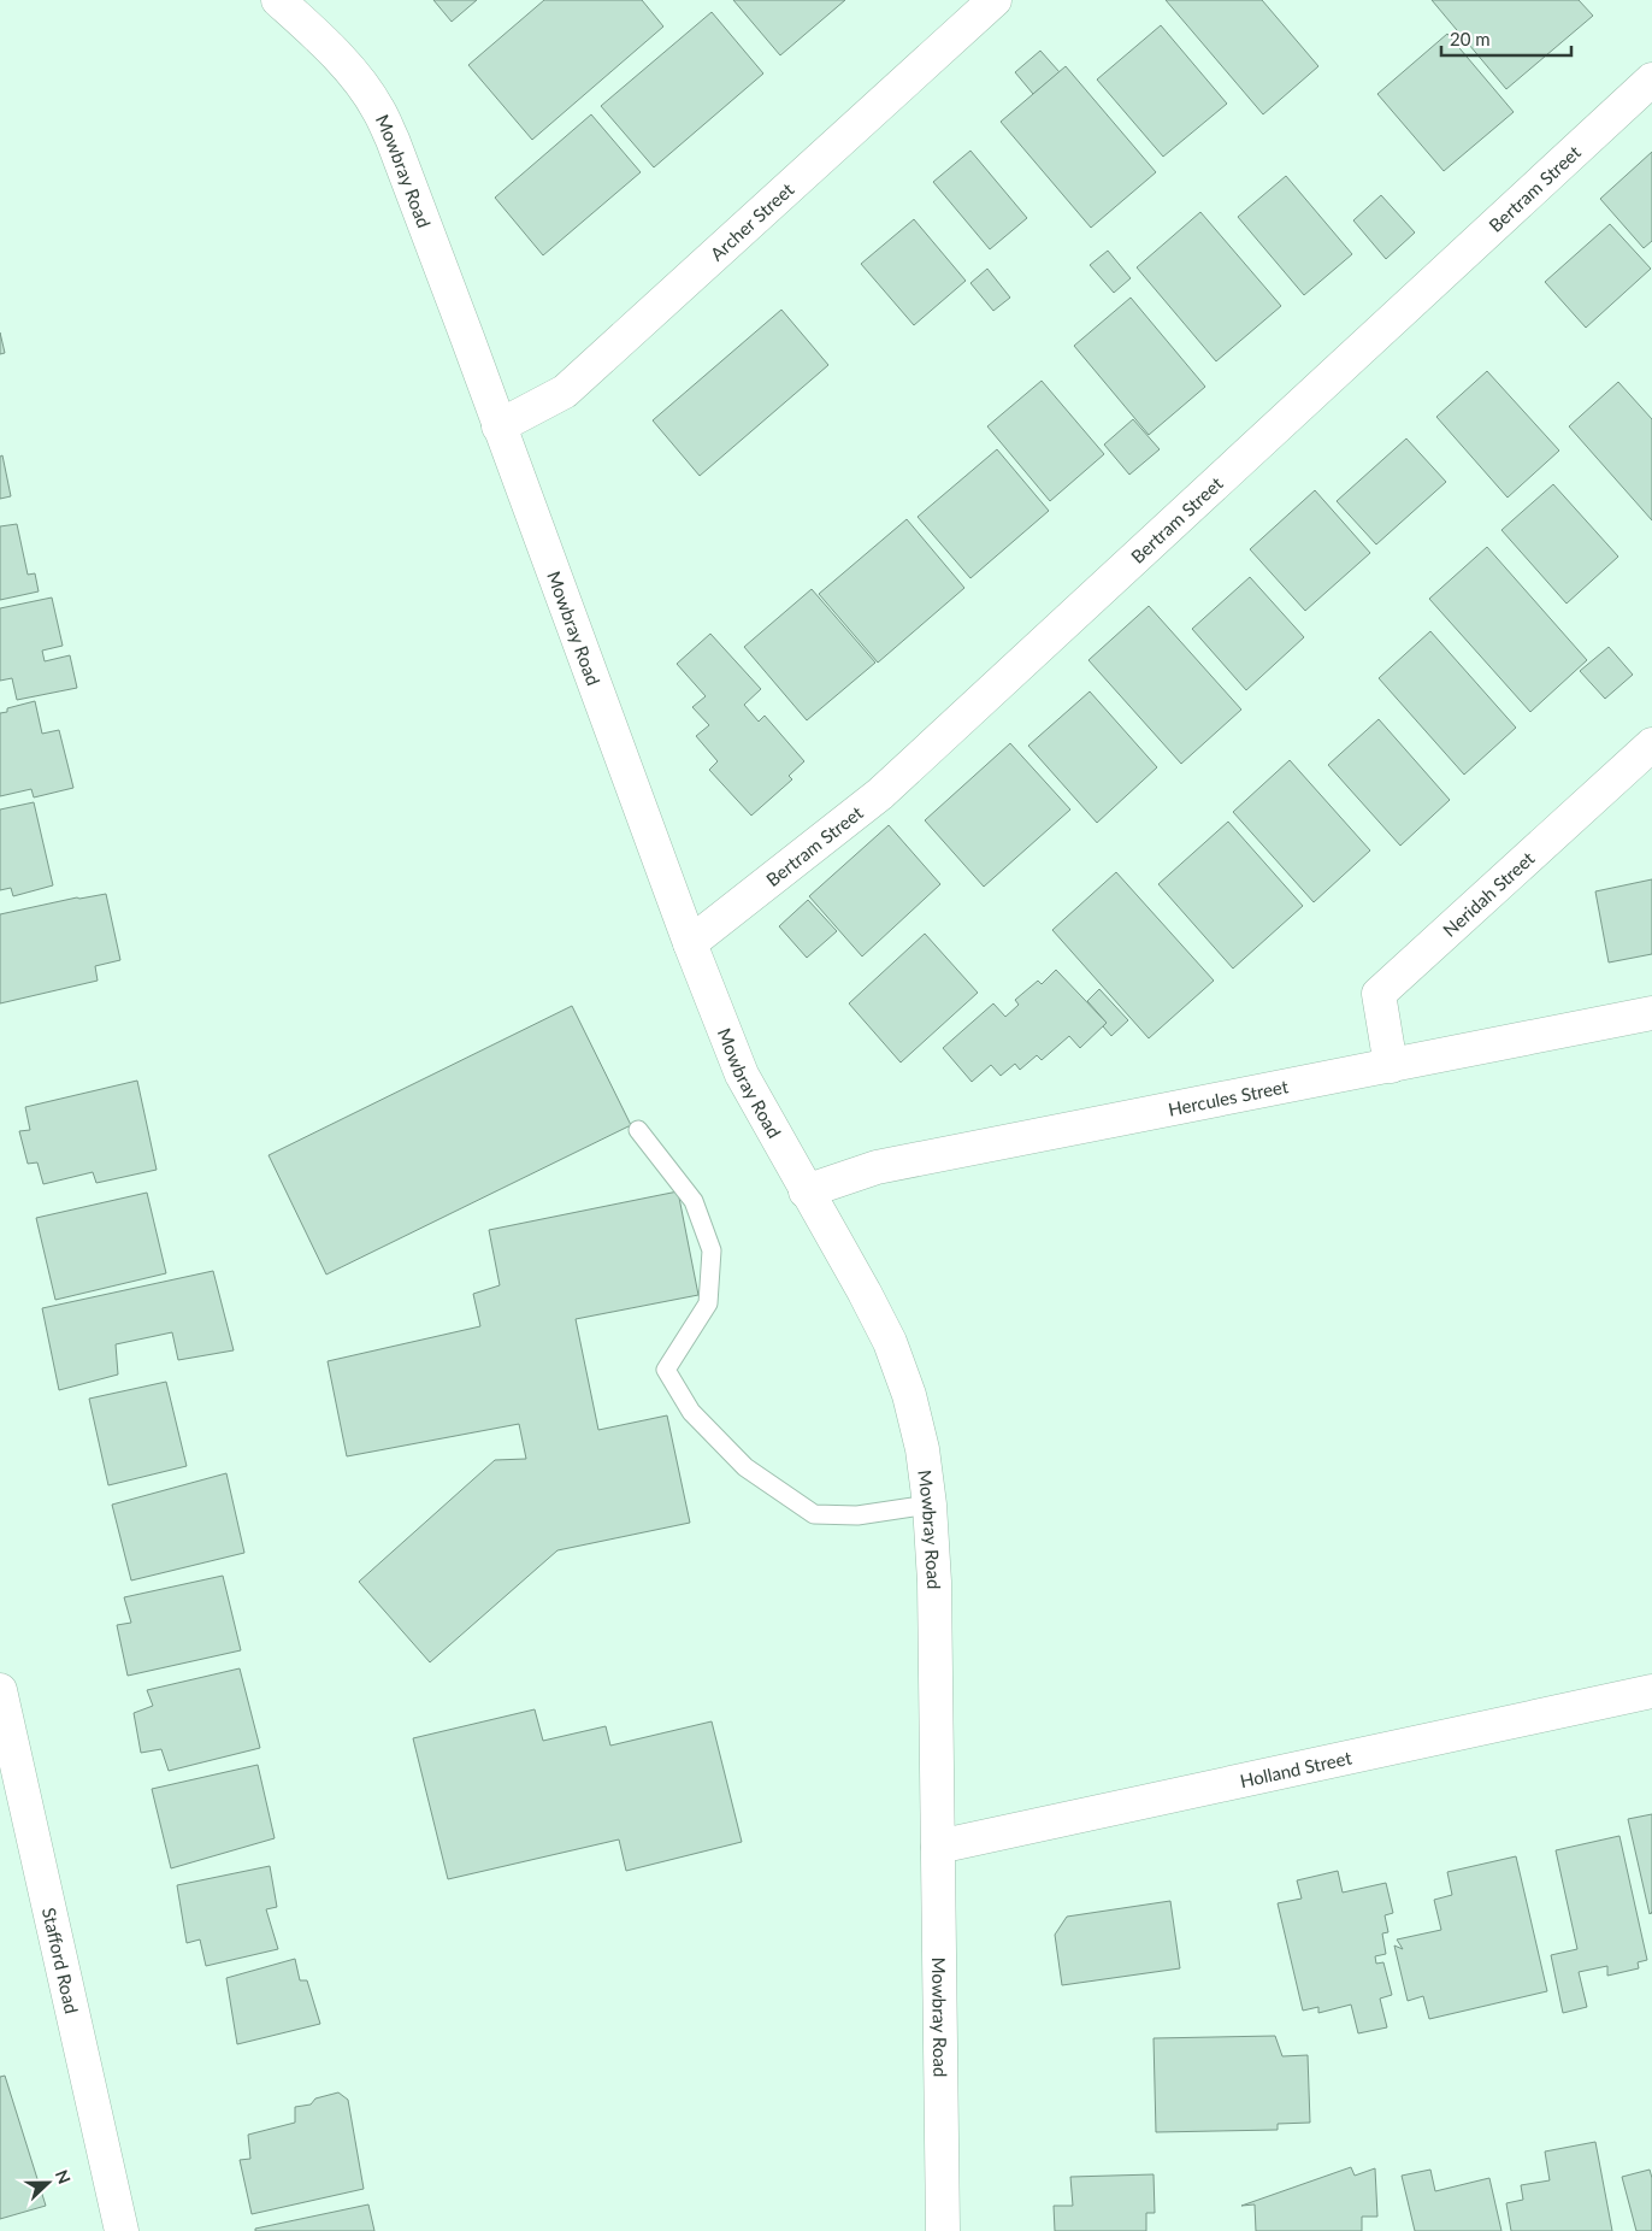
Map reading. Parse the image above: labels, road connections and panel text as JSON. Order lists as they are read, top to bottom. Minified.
{"streets":{"street":["Mowbray Road","Bertram Street","Archer Street","Neridah Street","Hercules Street","Holland Street","Stafford Road"]},"crossings":[["Mowbray Road","Bertram Street"],["Mowbray Road","Archer Street"],["Mowbray Road","Hercules Street"],["Mowbray Road","Holland Street"],["Neridah Street","Hercules Street"]],"scale_bar":"20 m","north":"right"}
